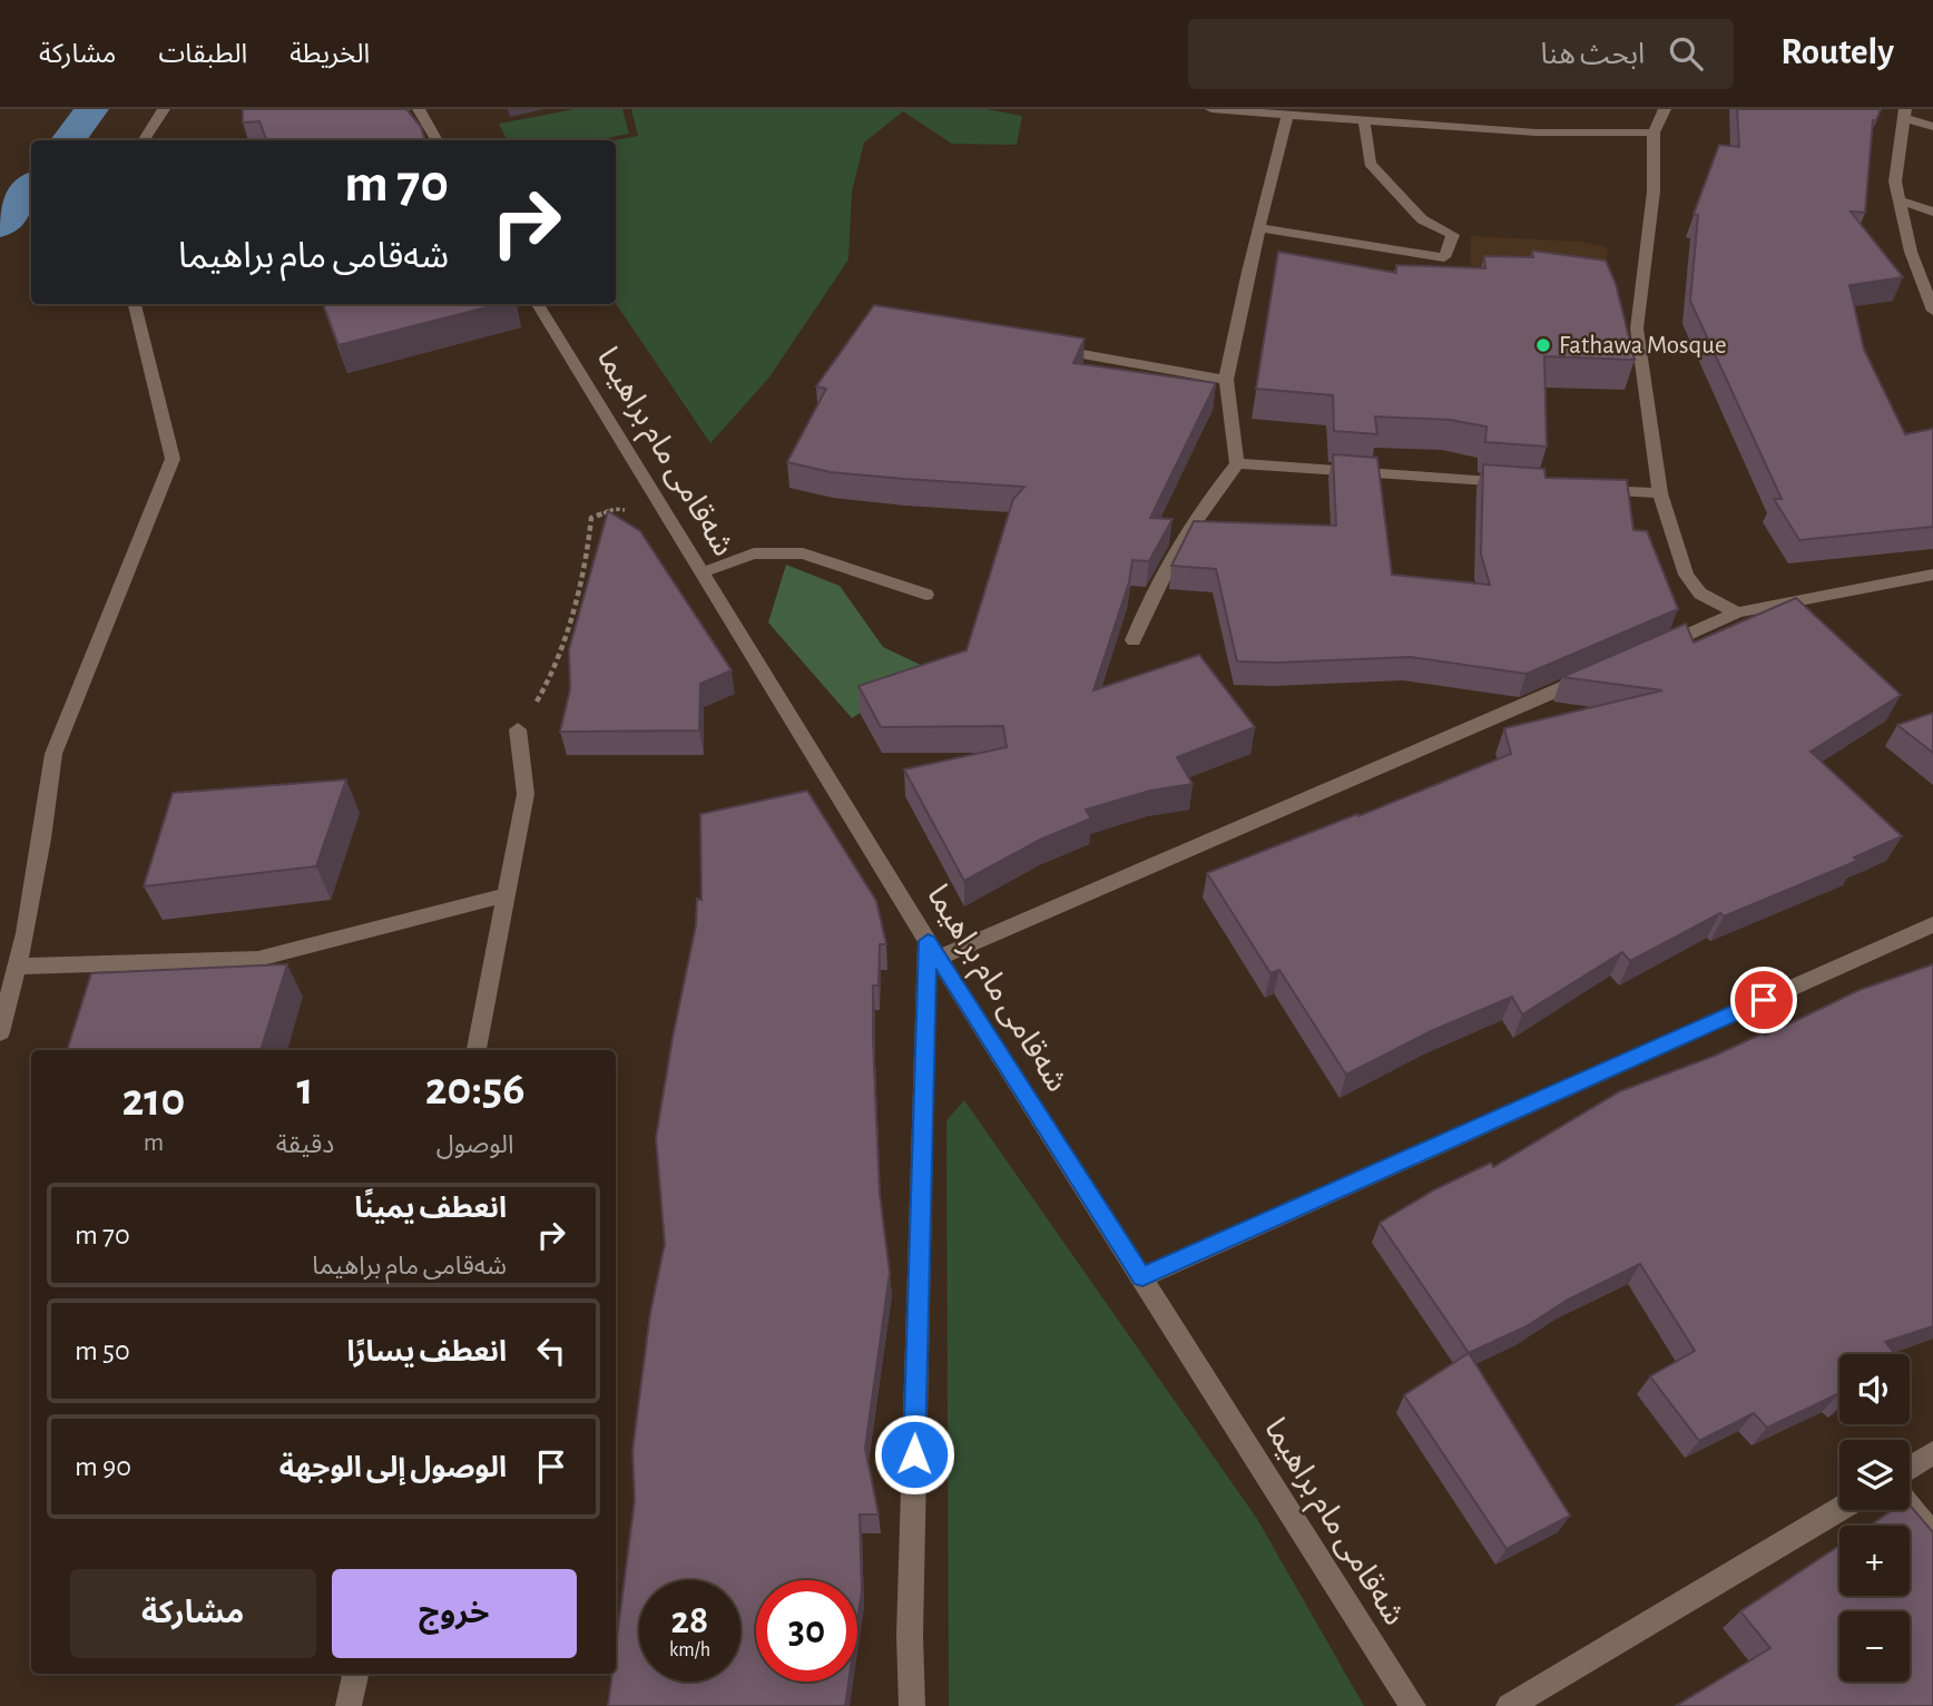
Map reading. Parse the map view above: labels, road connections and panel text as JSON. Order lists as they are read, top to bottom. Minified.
{"streets":{"street":["شەقامی مام براهیما"]},"places":["Fathawa Mosque"],"page":{"header":"Routely","search":"ابحث هنا","nav":["الخريطة","الطبقات","مشاركة"],"turn":["70 m","شەقامی مام براهیما"],"eta":["20:56","الوصول","1","دقيقة","210","m"],"list":[{"name":"انعطف يمينًا","note":"شەقامی مام براهیما","value":"70 m"},{"name":"انعطف يسارًا","value":"50 m"},{"name":"الوصول إلى الوجهة","value":"90 m"}],"map_buttons":["+","−"],"buttons":["خروج","مشاركة"],"speed":"28 km/h","limit":"30"}}
